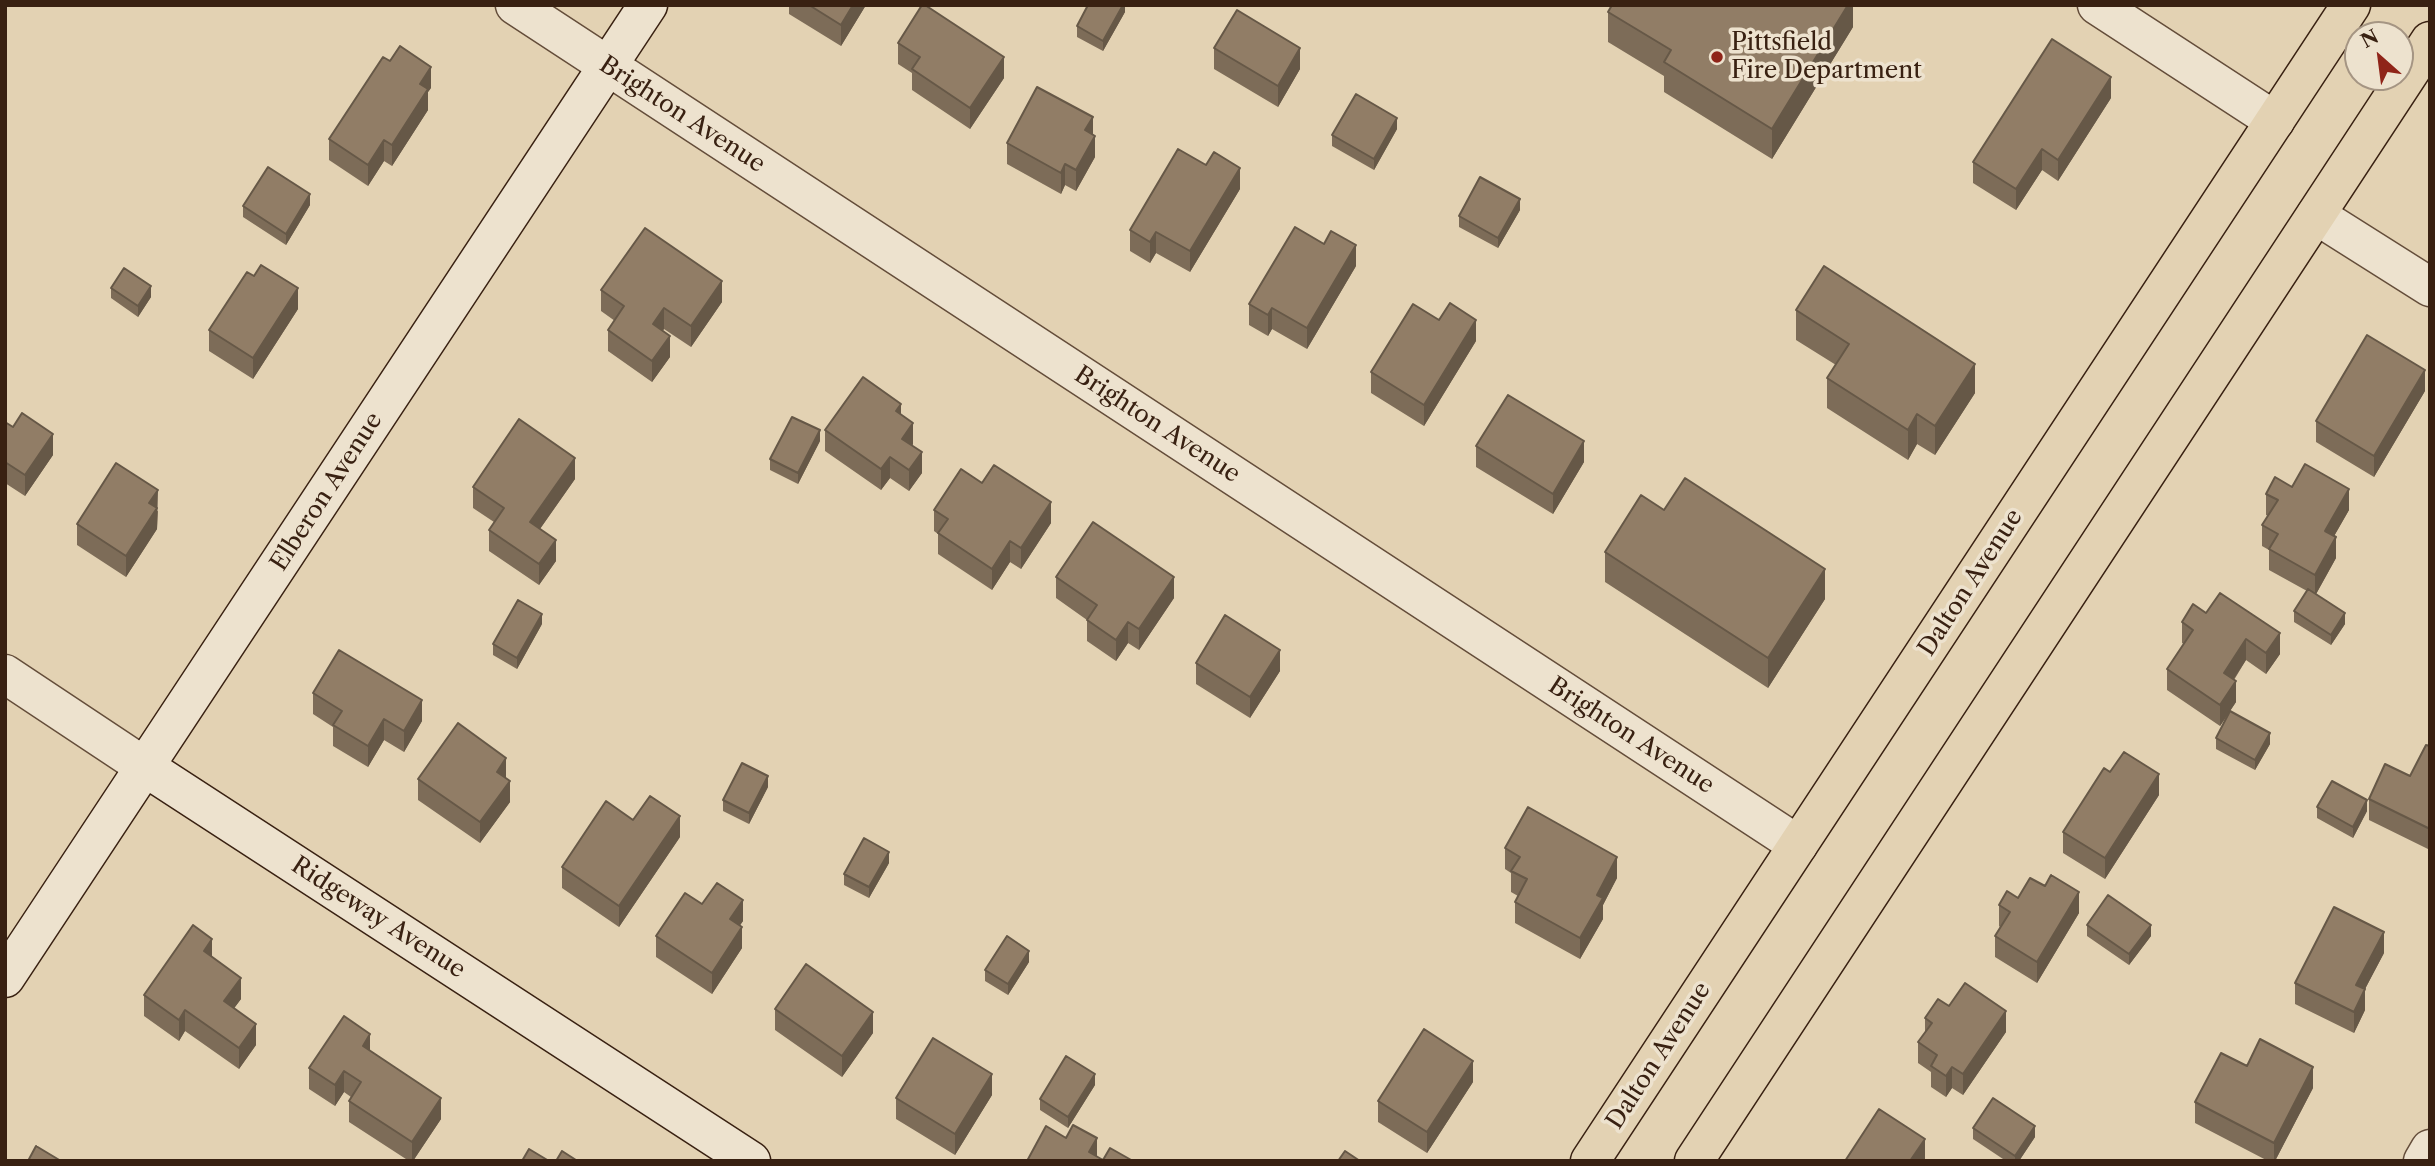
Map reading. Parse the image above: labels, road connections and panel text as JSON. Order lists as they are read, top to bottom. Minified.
{"streets":{"main road":["Dalton Avenue"],"street":["Brighton Avenue","Elberon Avenue","Ridgeway Avenue"]},"crossings":[["Brighton Avenue","Elberon Avenue"],["Brighton Avenue","Dalton Avenue"],["Elberon Avenue","Ridgeway Avenue"]],"places":["Pittsfield Fire Department"],"north":"top left"}
